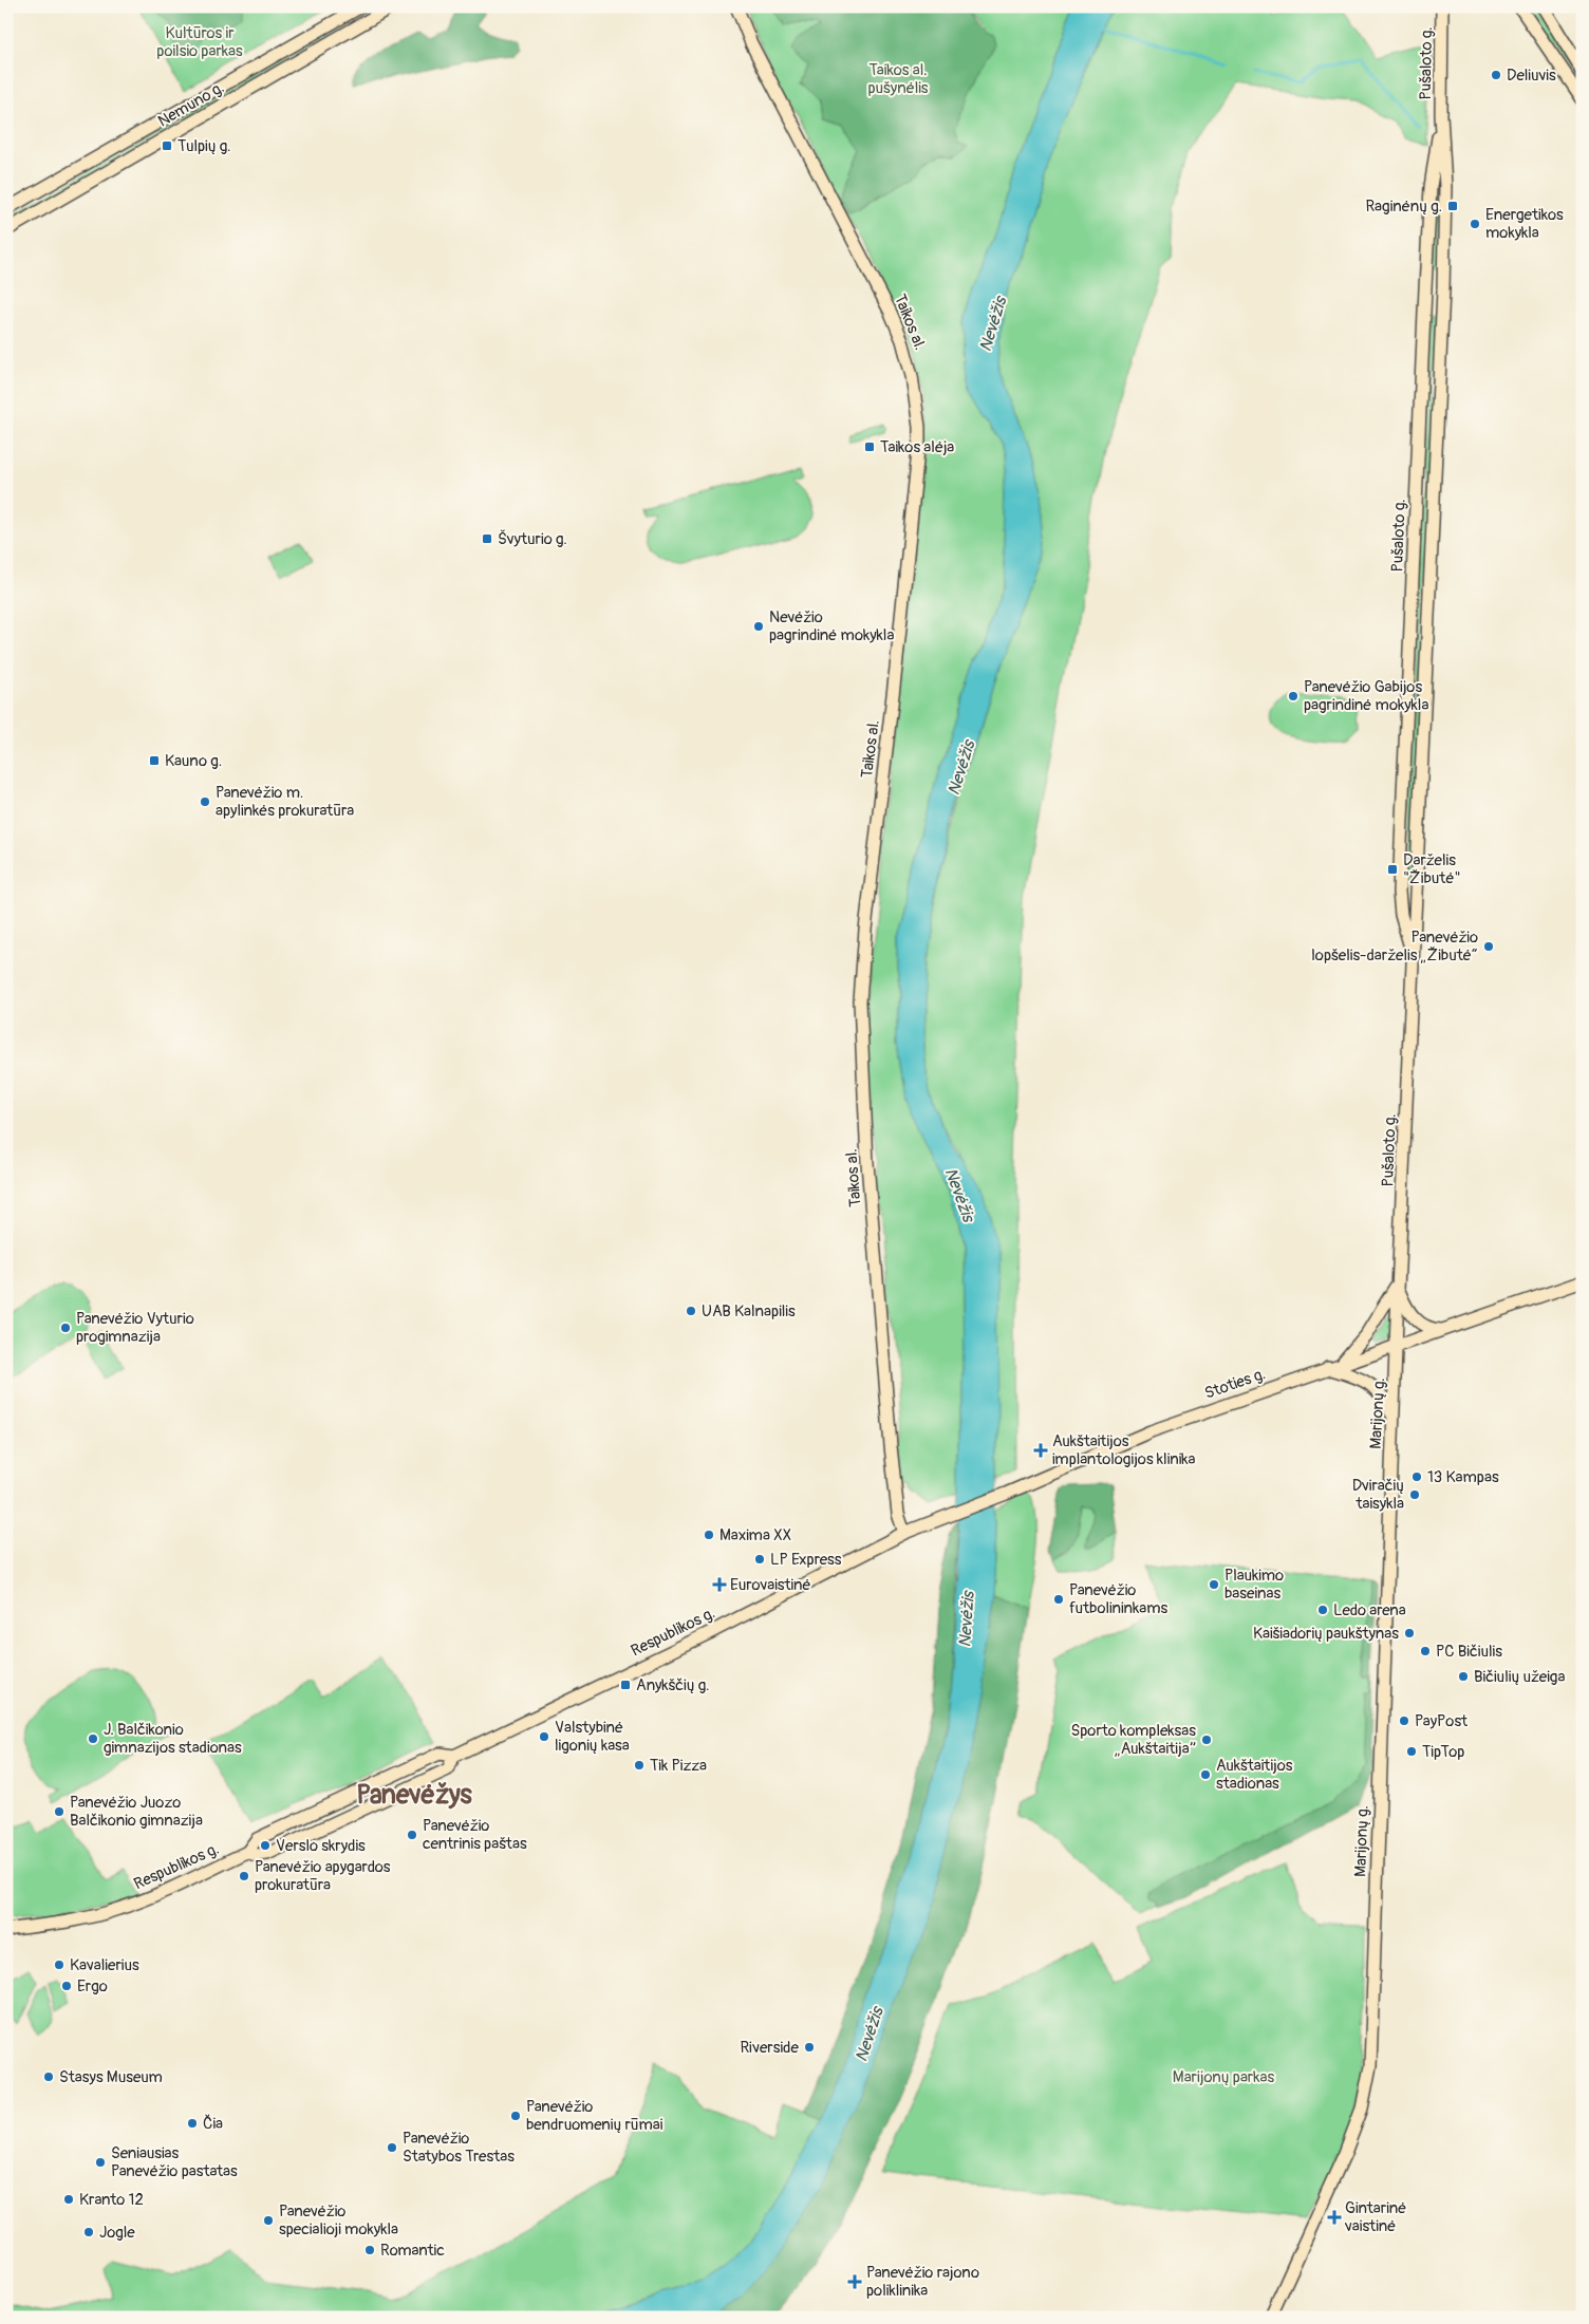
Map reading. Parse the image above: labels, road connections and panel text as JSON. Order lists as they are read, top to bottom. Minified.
{"streets":{"main road":["Pušaloto g.","Nemuno g.","Taikos al.","Stoties g.","Marijonų g.","Respublikos g."]},"crossings":[["Pušaloto g.","Stoties g."],["Pušaloto g.","Marijonų g."],["Taikos al.","Stoties g."],["Taikos al.","Respublikos g."],["Stoties g.","Marijonų g."],["Stoties g.","Respublikos g."]],"districts":["Panevėžys"],"water":["Nevėžis"],"parks":["Kultūros ir poilsio parkas","Taikos al. pušynėlis","Marijonų parkas"],"places":{"other":["Deliuvis","Energetikos mokykla","Nevėžio pagrindinė mokykla","Panevėžio Gabijos pagrindinė mokykla","Panevėžio m. apylinkės prokuratūra","Panevėžio lopšelis-darželis „Žibutė“","UAB Kalnapilis","Panevėžio Vyturio progimnazija","13 Kampas","Dviračių taisykla","Maxima XX","LP Express","Plaukimo baseinas","Panevėžio futbolininkams","Ledo arena","Kaišiadorių paukštynas","PC Bičiulis","Bičiulių užeiga","PayPost","Valstybinė ligonių kasa","J. Balčikonio gimnazijos stadionas","Sporto kompleksas „Aukštaitija”","TipTop","Tik Pizza","Aukštaitijos stadionas","Panevėžio Juozo Balčikonio gimnazija","Panevėžio centrinis paštas","Verslo skrydis","Panevėžio apygardos prokuratūra","Kavalierius","Ergo","Riverside","Stasys Museum","Panevėžio bendruomenių rūmai","Čia","Panevėžio Statybos Trestas","Seniausias Panevėžio pastatas","Kranto 12","Panevėžio specialioji mokykla","Jogle","Romantic"],"transit":["Tulpių g.","Raginėnų g.","Taikos alėja","Švyturio g.","Kauno g.","Darželis \"Žibutė\"","Anykščių g."],"health":["Aukštaitijos implantologijos klinika","Eurovaistinė","Gintarinė vaistinė","Panevėžio rajono poliklinika"]}}
